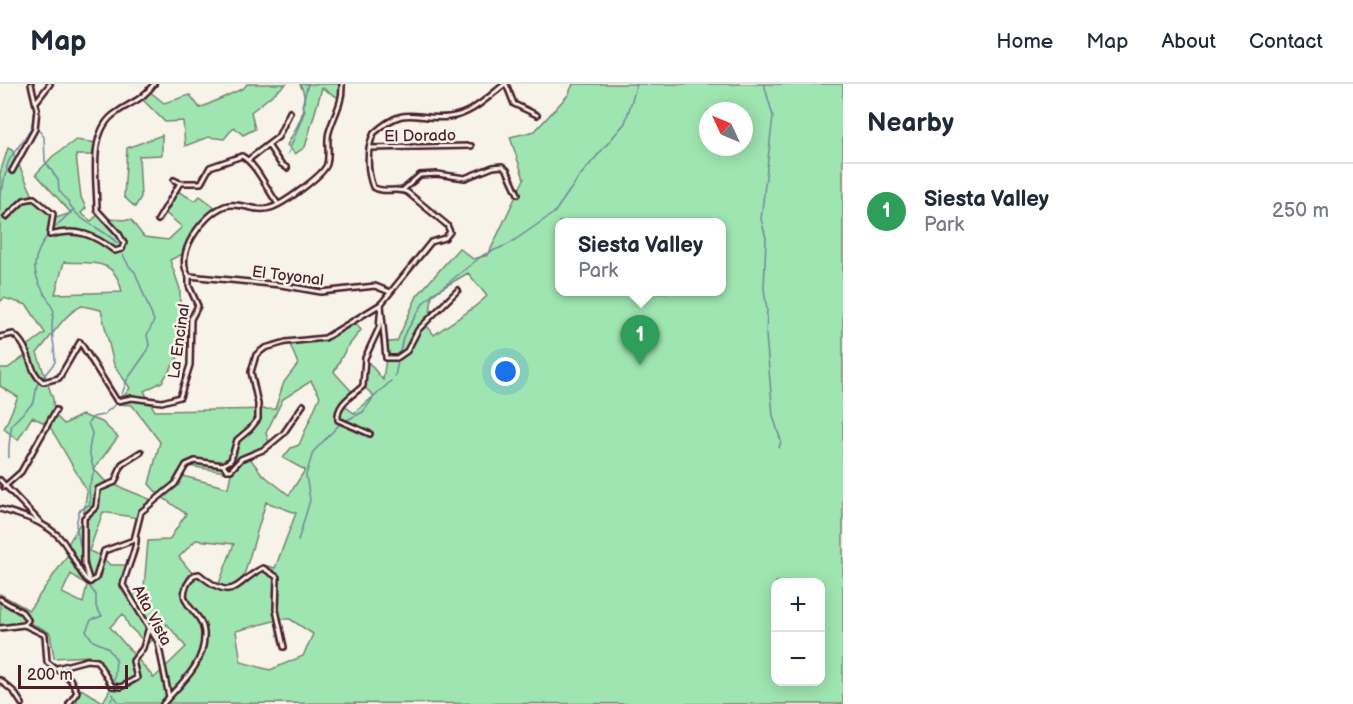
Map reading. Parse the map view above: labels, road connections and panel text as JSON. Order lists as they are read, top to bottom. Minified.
{"streets":{"street":["El Dorado","El Toyonal","La Encinal","Alta Vista"]},"crossings":[["El Toyonal","La Encinal"]],"scale_bar":"200 m","north":"top left","page":{"header":"Map","nav":["Home","Map","About","Contact"],"heading":"Nearby","list":[{"mark":"1","name":"Siesta Valley","note":"Park","value":"250 m"}],"popup":["Siesta Valley","Park"],"pins":"1","map_buttons":["+","−"],"scale":"200 m"}}
